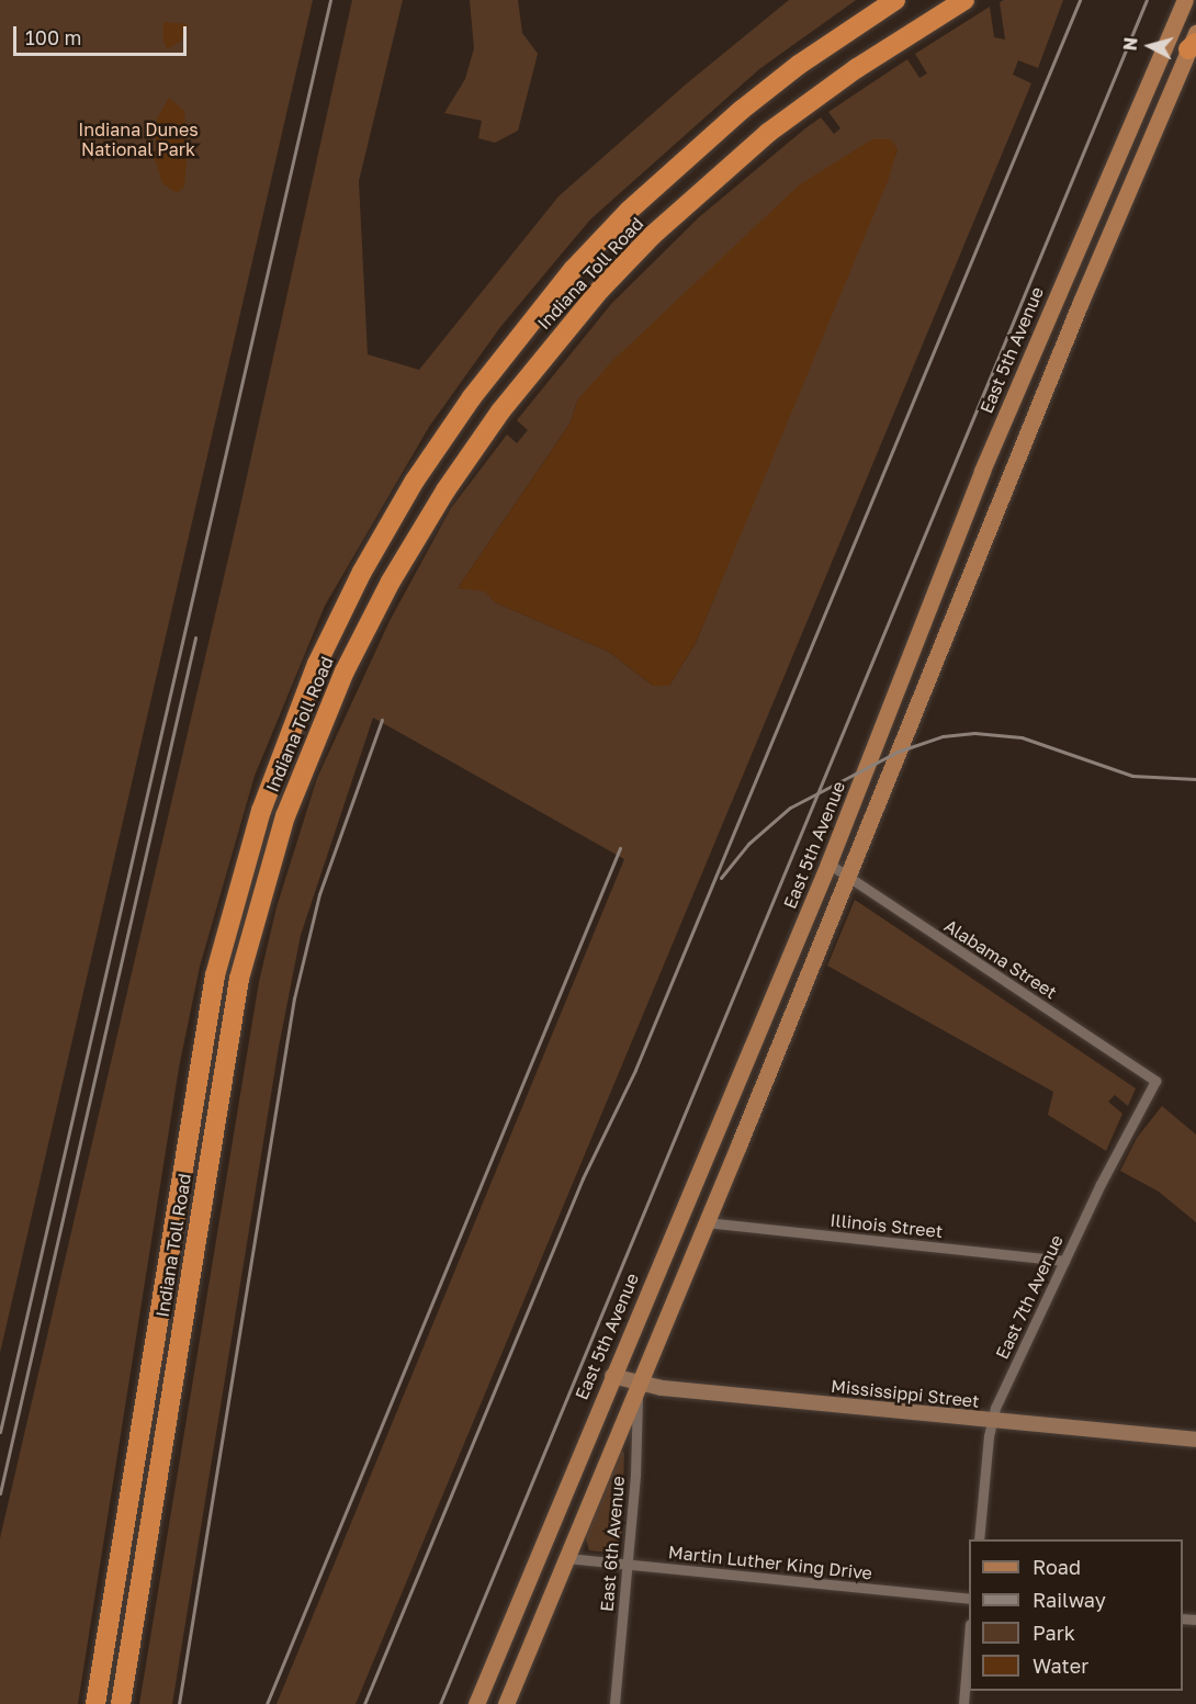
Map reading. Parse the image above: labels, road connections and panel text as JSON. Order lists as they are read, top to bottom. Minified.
{"streets":{"highway":["Indiana Toll Road"],"main road":["East 5th Avenue"],"street":["Alabama Street","Illinois Street","East 7th Avenue","Mississippi Street","East 6th Avenue","Martin Luther King Drive"]},"crossings":[["East 5th Avenue","Alabama Street"],["East 5th Avenue","Mississippi Street"],["Alabama Street","East 7th Avenue"],["Illinois Street","East 7th Avenue"],["East 7th Avenue","Mississippi Street"],["Mississippi Street","East 6th Avenue"],["East 6th Avenue","Martin Luther King Drive"]],"parks":["Indiana Dunes National Park"],"legend":["Road","Railway","Park","Water"],"scale_bar":"100 m","north":"left"}
